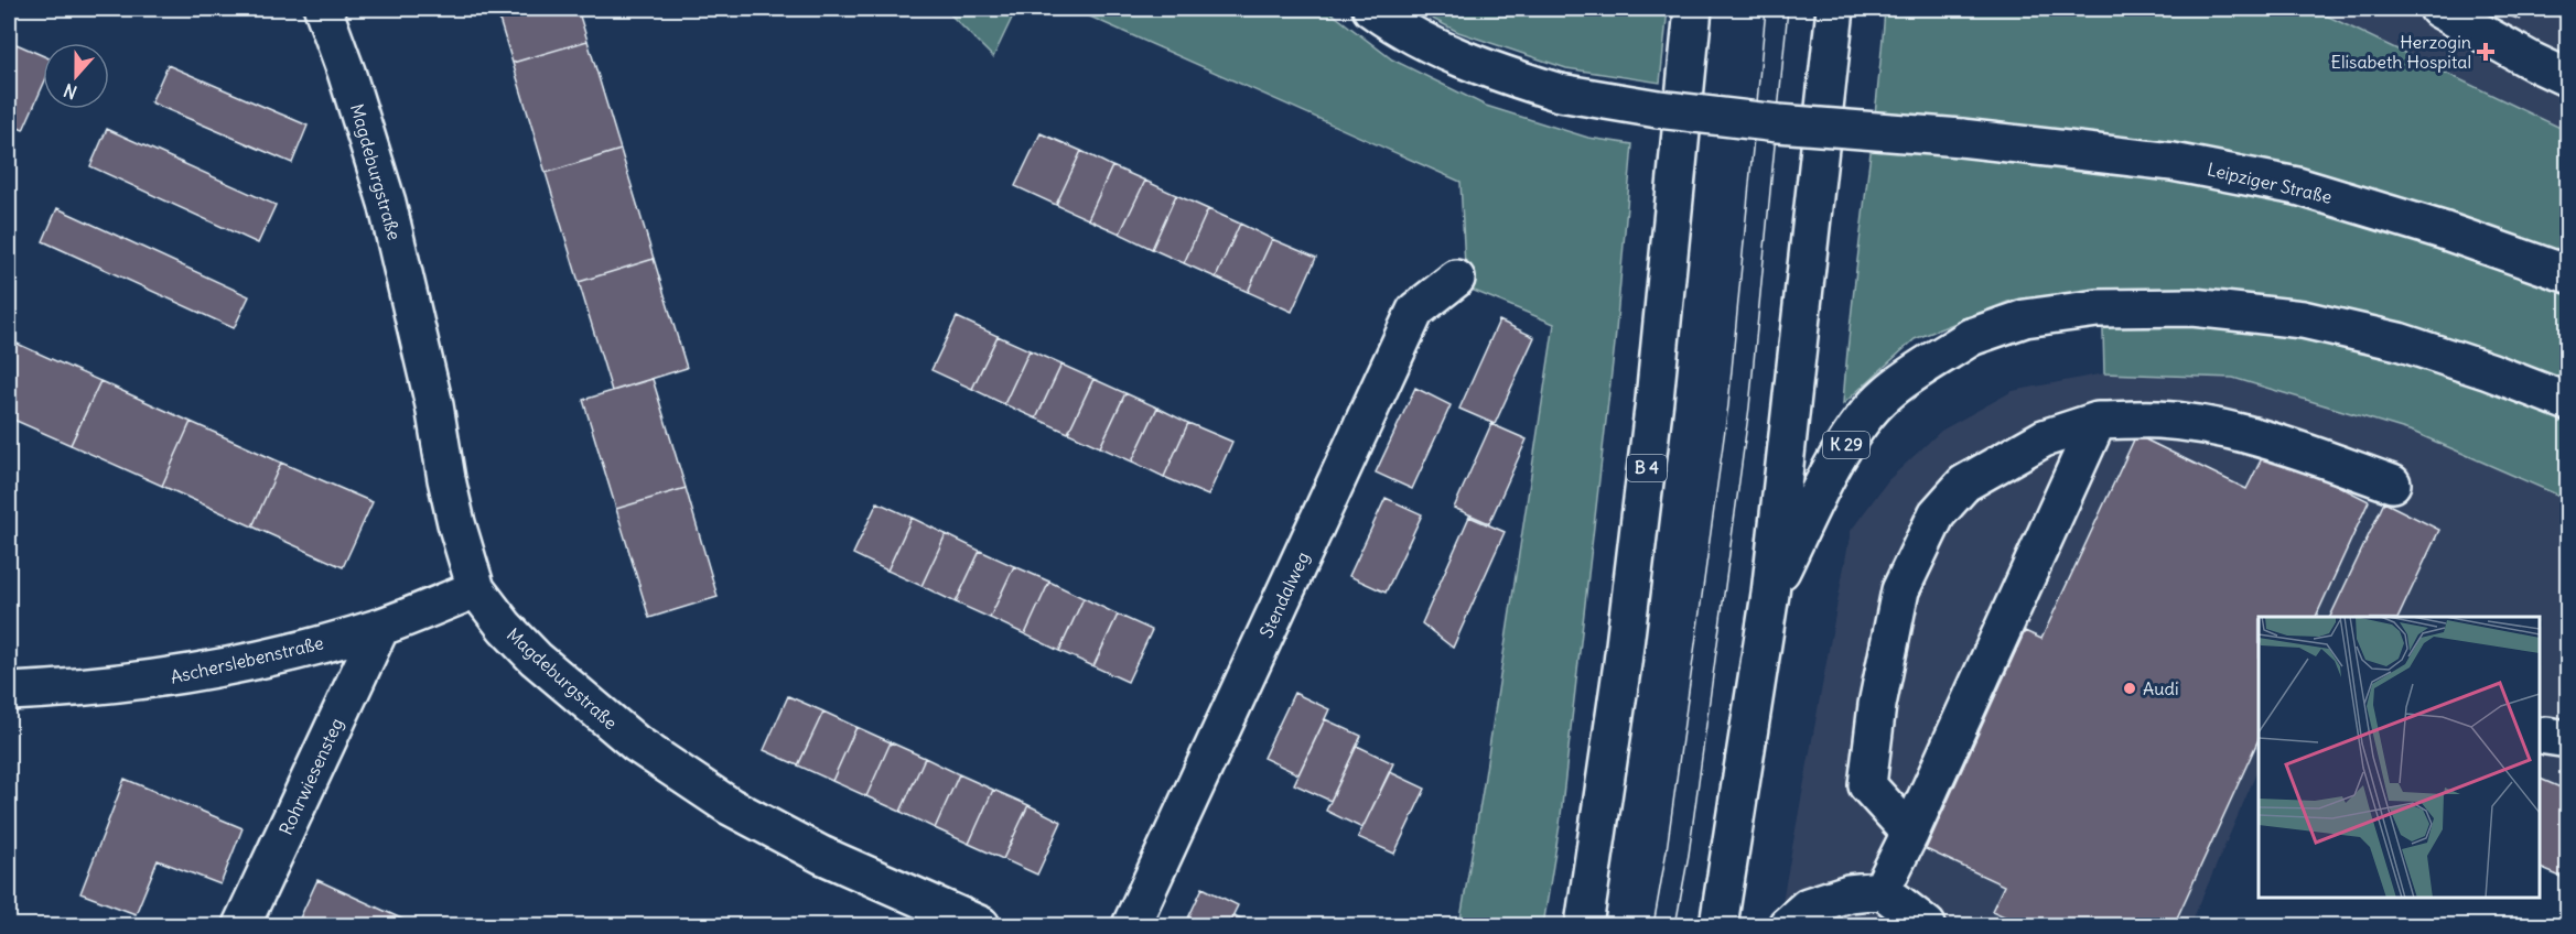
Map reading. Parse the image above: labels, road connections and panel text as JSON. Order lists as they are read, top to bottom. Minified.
{"streets":{"main road":["Magdeburgstraße","Leipziger Straße","K 29","B 4","Stendalweg","Ascherslebenstraße","Rohrwiesensteg"]},"crossings":[["Magdeburgstraße","Ascherslebenstraße"],["Ascherslebenstraße","Rohrwiesensteg"]],"places":{"health":["Herzogin Elisabeth Hospital"],"other":["Audi"]},"north":"bottom"}
